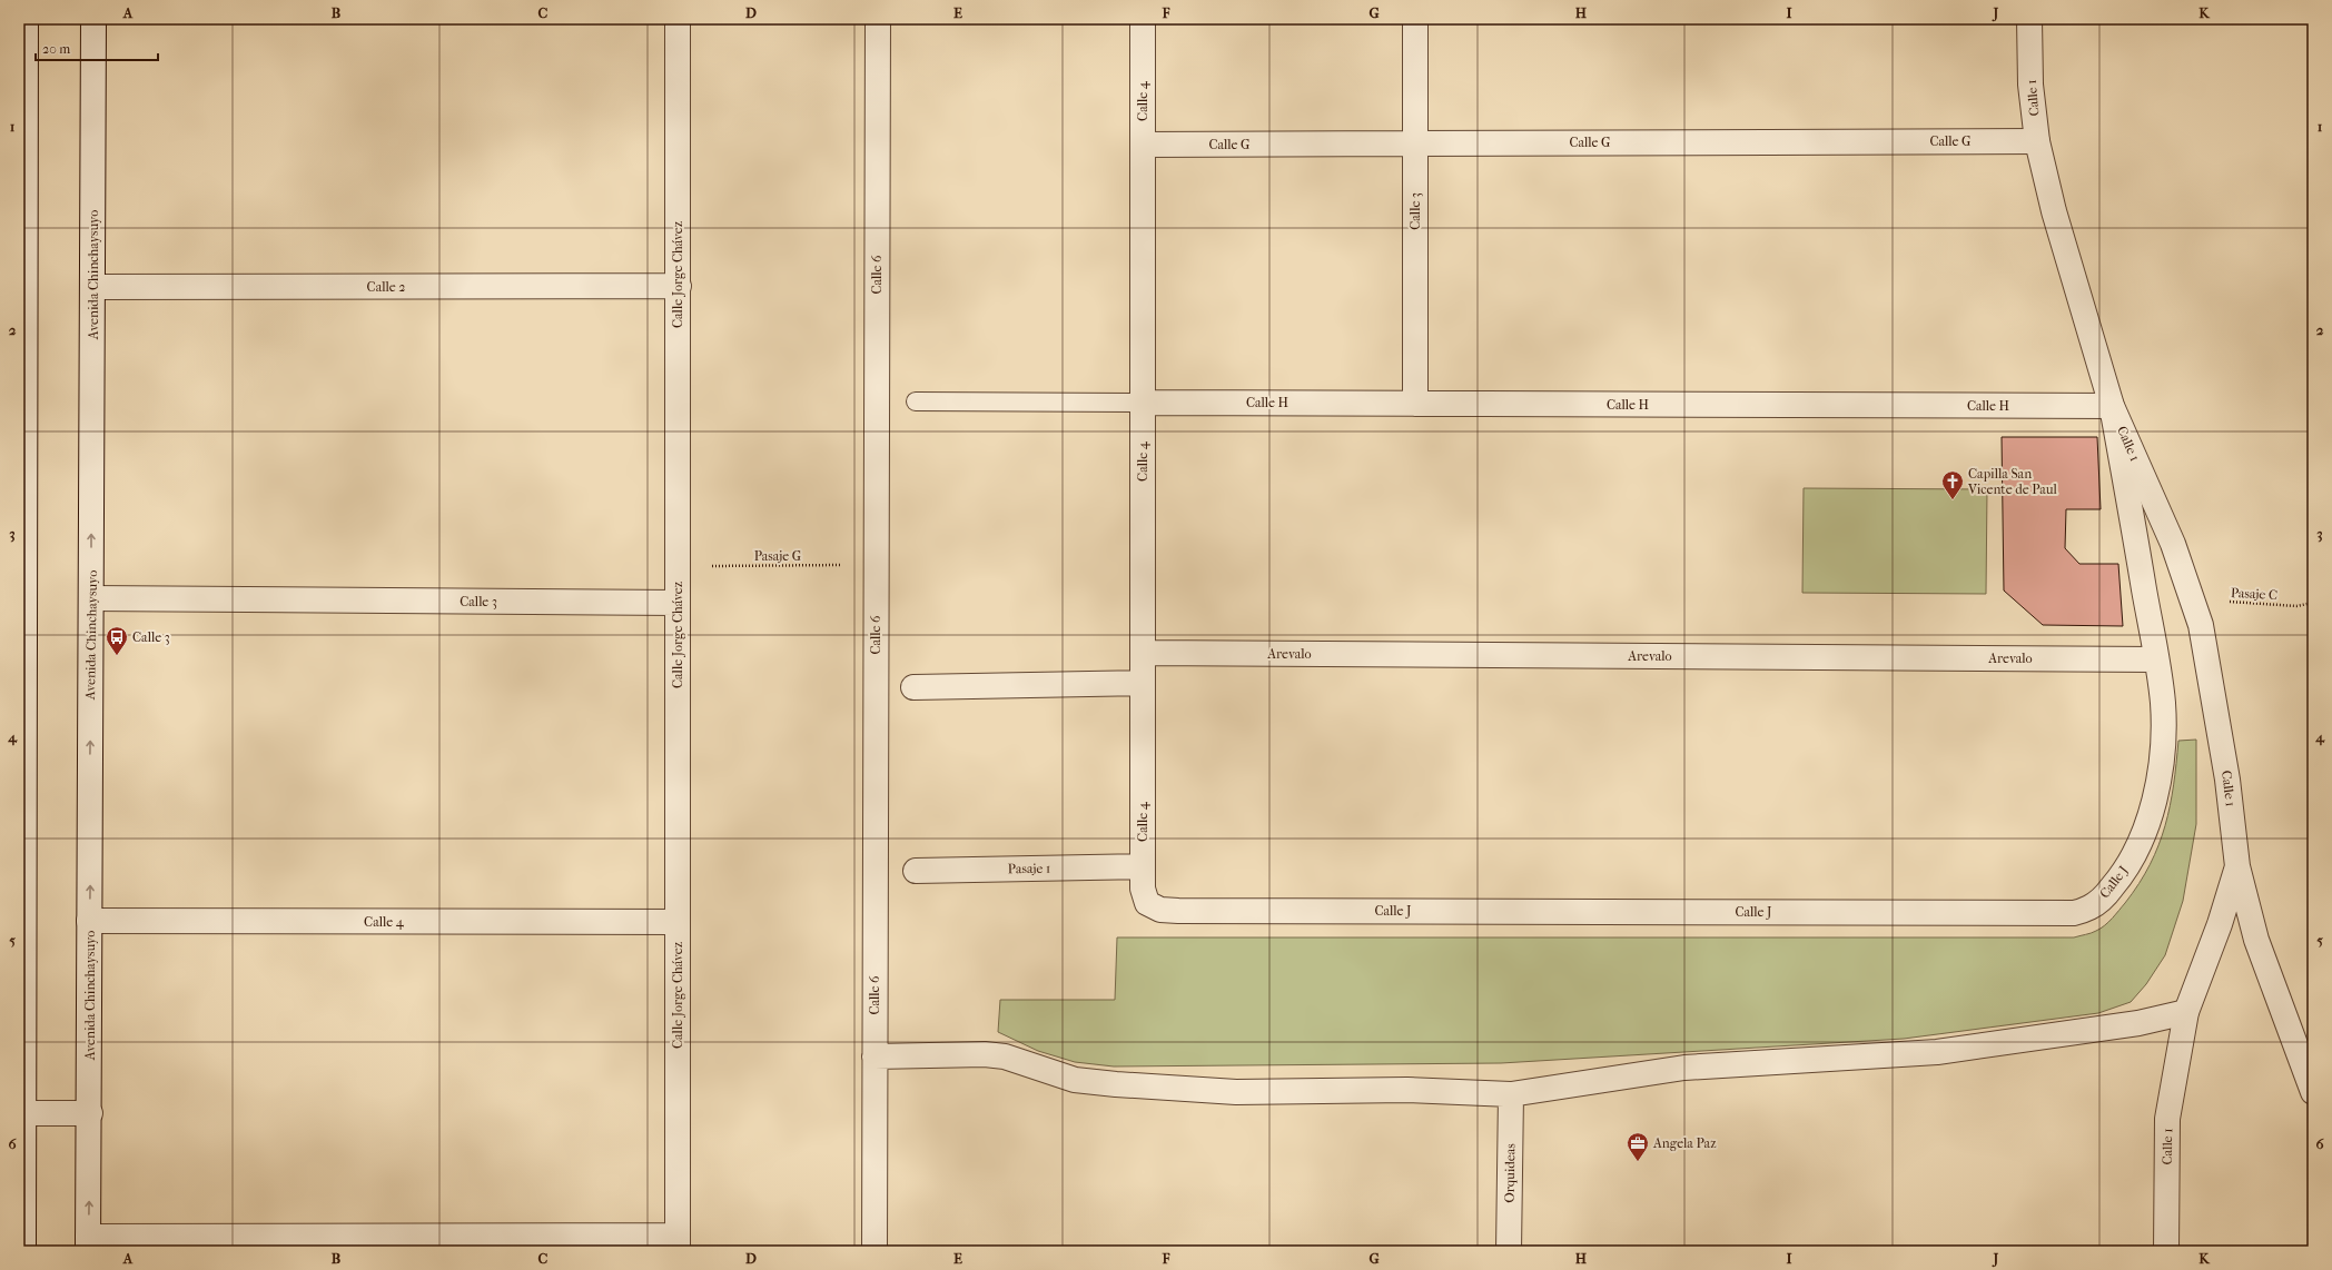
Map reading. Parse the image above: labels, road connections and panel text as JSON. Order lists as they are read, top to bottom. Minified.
{"streets":{"street":["Calle 1","Calle 4","Calle G","Calle 3","Avenida Chinchaysuyo","Calle Jorge Chávez","Calle 6","Calle 2","Calle H","Arevalo","Pasaje 1","Calle J","Orquideas"],"path":["Pasaje G","Pasaje C"]},"crossings":[["Calle 1","Calle G"],["Calle 1","Calle H"],["Calle 1","Pasaje C"],["Calle 1","Calle J"],["Calle 4","Calle G"],["Calle 4","Avenida Chinchaysuyo"],["Calle 4","Calle Jorge Chávez"],["Calle 4","Calle H"],["Calle 4","Arevalo"],["Calle 4","Pasaje 1"],["Calle 4","Calle J"],["Calle G","Calle 3"],["Calle 3","Avenida Chinchaysuyo"],["Calle 3","Calle Jorge Chávez"],["Calle 3","Calle H"],["Avenida Chinchaysuyo","Calle 2"],["Calle Jorge Chávez","Calle 2"],["Calle Jorge Chávez","Pasaje G"],["Calle 6","Pasaje G"],["Calle H","Calle J"],["Arevalo","Calle J"]],"places":{"church":["Capilla San Vicente de Paul"],"bus stop":["Calle 3"],"office":["Angela Paz"]},"scale_bar":"20 m","grid":{"columns":["A","B","C","D","E","F","G","H","I","J","K"],"rows":["1","2","3","4","5","6"]}}
